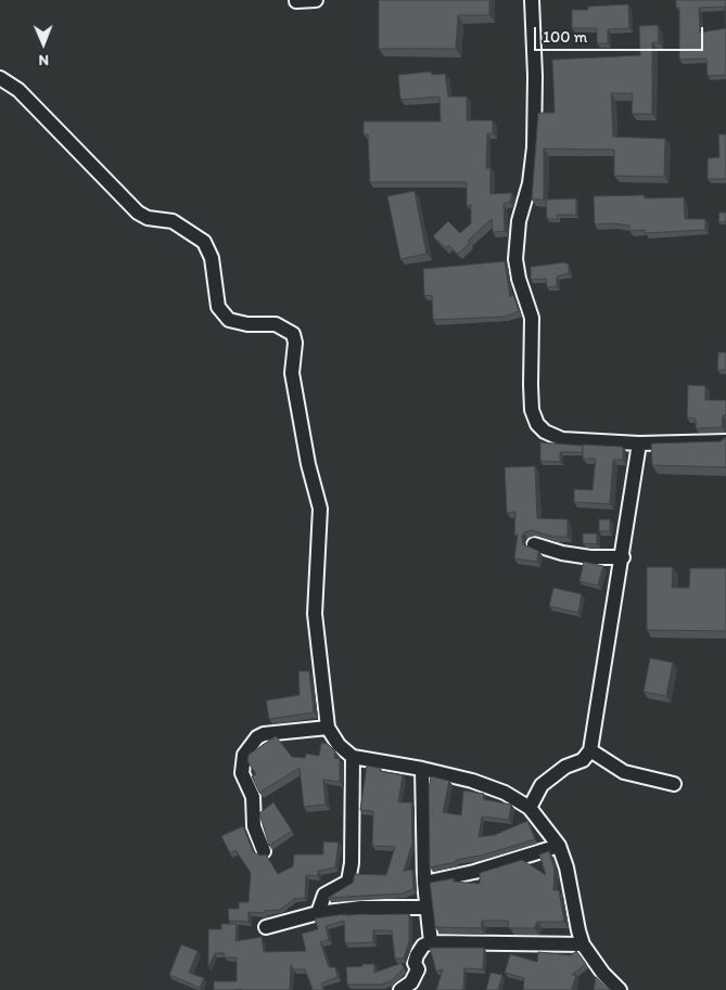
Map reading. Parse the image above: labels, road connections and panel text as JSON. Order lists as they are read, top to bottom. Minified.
{"scale_bar":"100 m","north":"bottom"}
